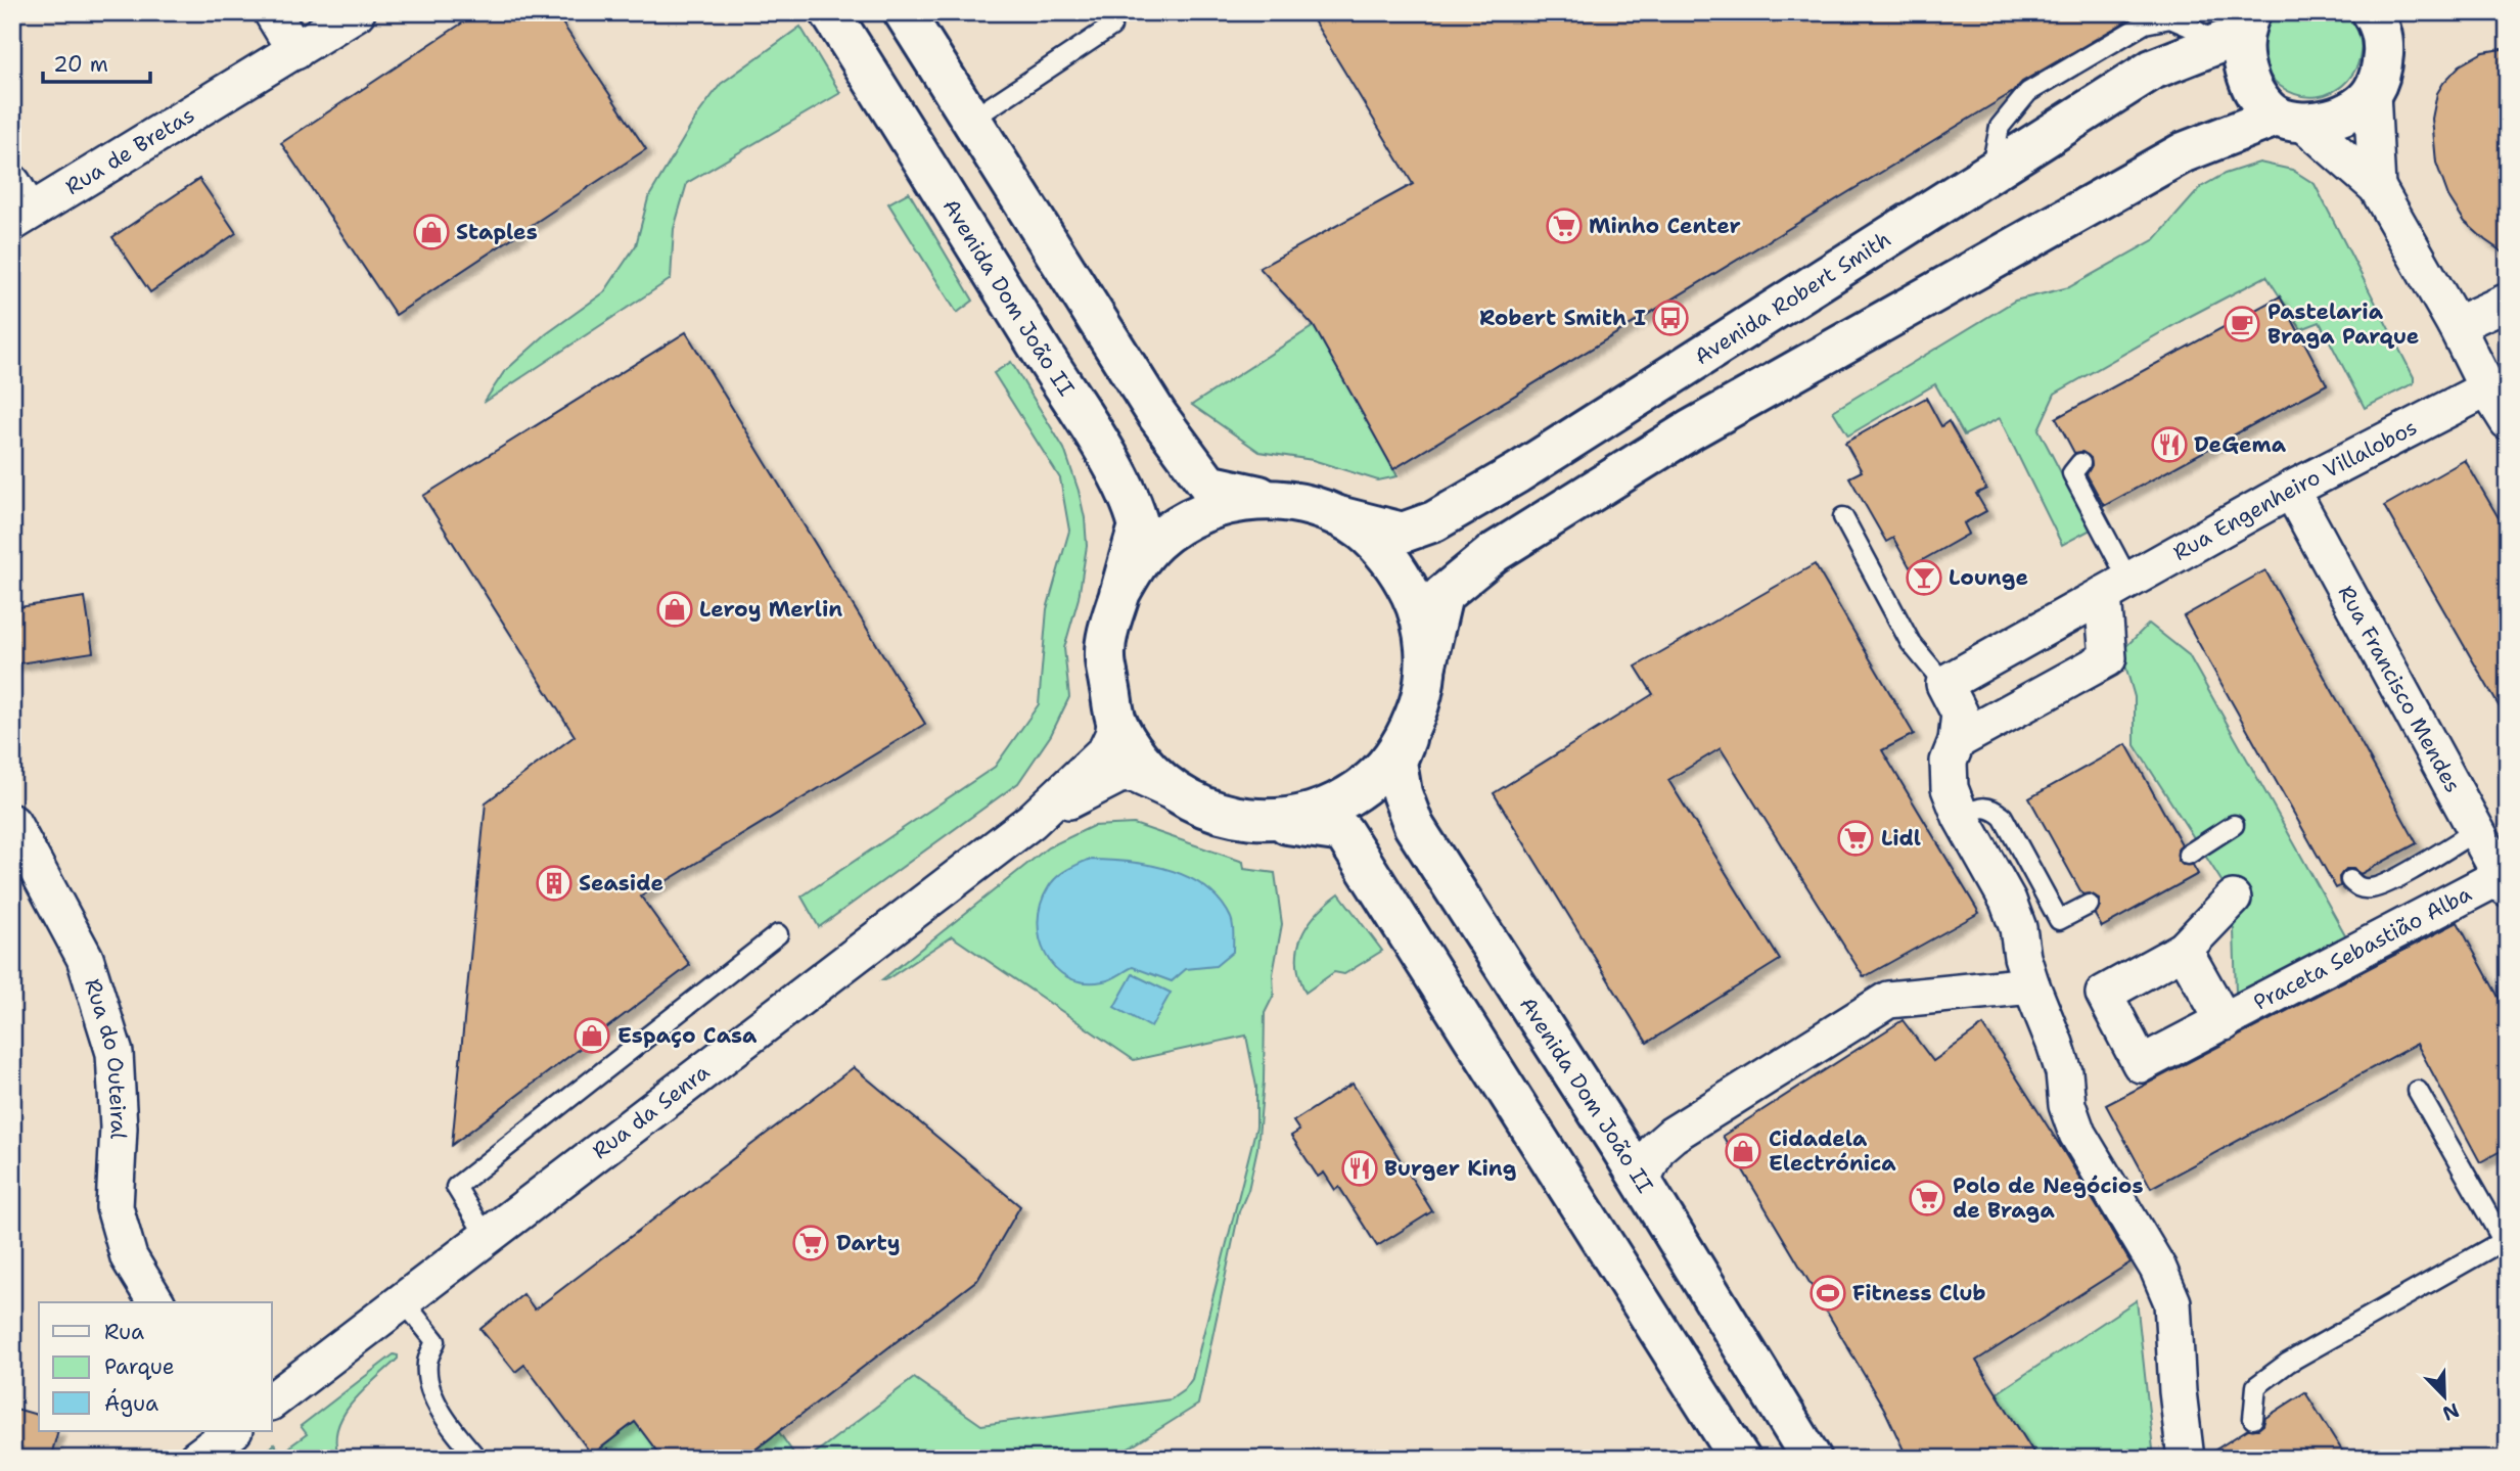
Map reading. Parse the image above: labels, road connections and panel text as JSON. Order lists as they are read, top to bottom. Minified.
{"streets":{"main road":["Avenida Dom João II","Avenida Robert Smith"],"street":["Rua de Bretas","Rua Engenheiro Villalobos","Rua Francisco Mendes","Praceta Sebastião Alba","Rua do Outeiral","Rua da Senra"]},"crossings":[["Rua Engenheiro Villalobos","Rua Francisco Mendes"],["Rua Francisco Mendes","Praceta Sebastião Alba"]],"places":{"supermarket":["Minho Center","Lidl","Polo de Negócios de Braga","Darty"],"shop":["Staples","Leroy Merlin","Espaço Casa","Cidadela Electrónica"],"bus stop":["Robert Smith I"],"cafe":["Pastelaria Braga Parque"],"restaurant":["DeGema","Burger King"],"bar":["Lounge"],"building":["Seaside"],"sports":["Fitness Club"]},"legend":["Rua","Parque","Água"],"scale_bar":"20 m","north":"bottom right"}
